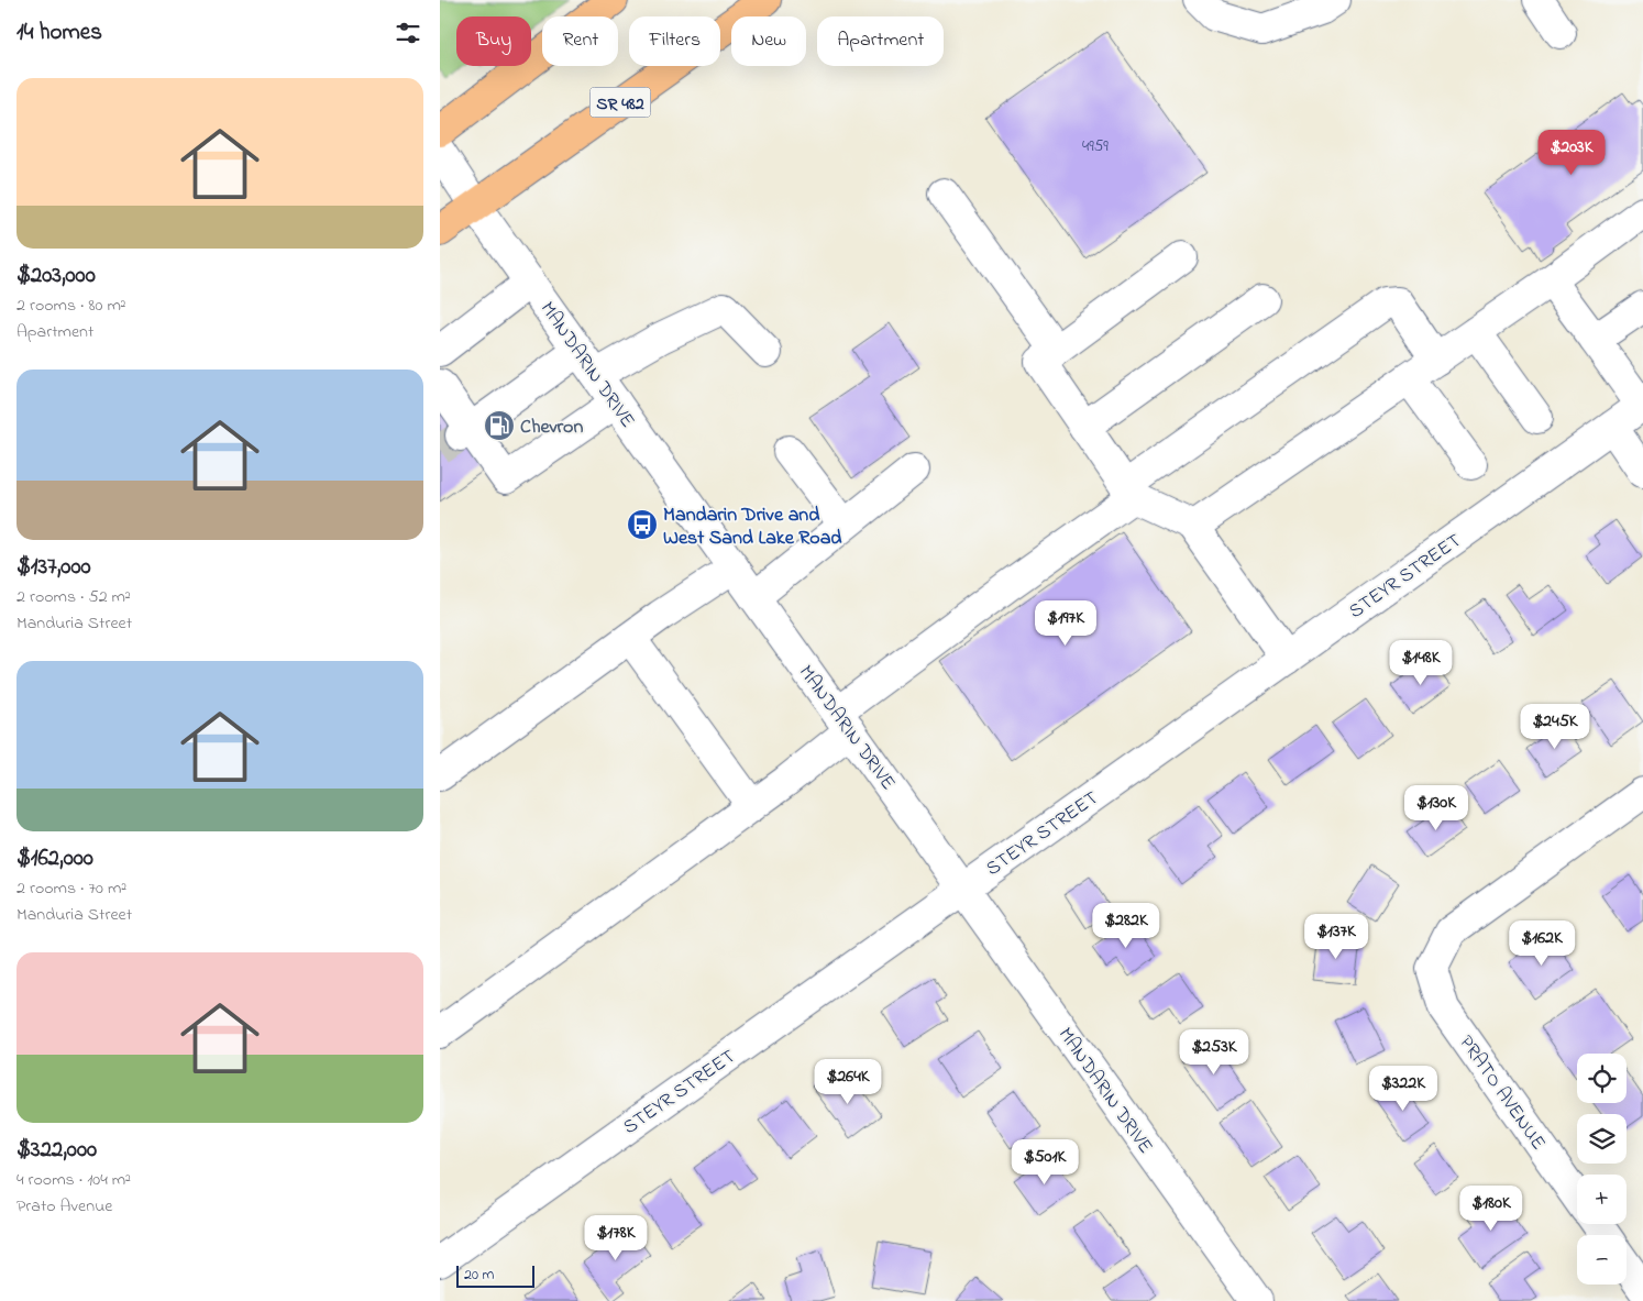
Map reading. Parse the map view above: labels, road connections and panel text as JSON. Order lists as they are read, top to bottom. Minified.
{"streets":{"main road":["SR 482"],"street":["MANDARIN DRIVE","STEYR STREET","PRATO AVENUE"]},"crossings":[["SR 482","MANDARIN DRIVE"],["MANDARIN DRIVE","STEYR STREET"]],"places":{"fuel station":["Chevron"],"bus stop":["Mandarin Drive and West Sand Lake Road"]},"house_numbers":["4959"],"scale_bar":"20 m","page":{"heading":"14 homes","chip":["Buy","Rent","Filters","New","Apartment"],"list":[{"name":"$203,000","note":"2 rooms · 80 m² · Apartment"},{"name":"$137,000","note":"2 rooms · 52 m² · Manduria Street"},{"name":"$162,000","note":"2 rooms · 70 m² · Manduria Street"},{"name":"$322,000","note":"4 rooms · 104 m² · Prato Avenue"}],"price":["$203K","$197K","$148K","$245K","$130K","$282K","$137K","$162K","$253K","$264K","$322K","$501K","$180K","$178K"],"map_buttons":["+","−"],"scale":"20 m"}}
